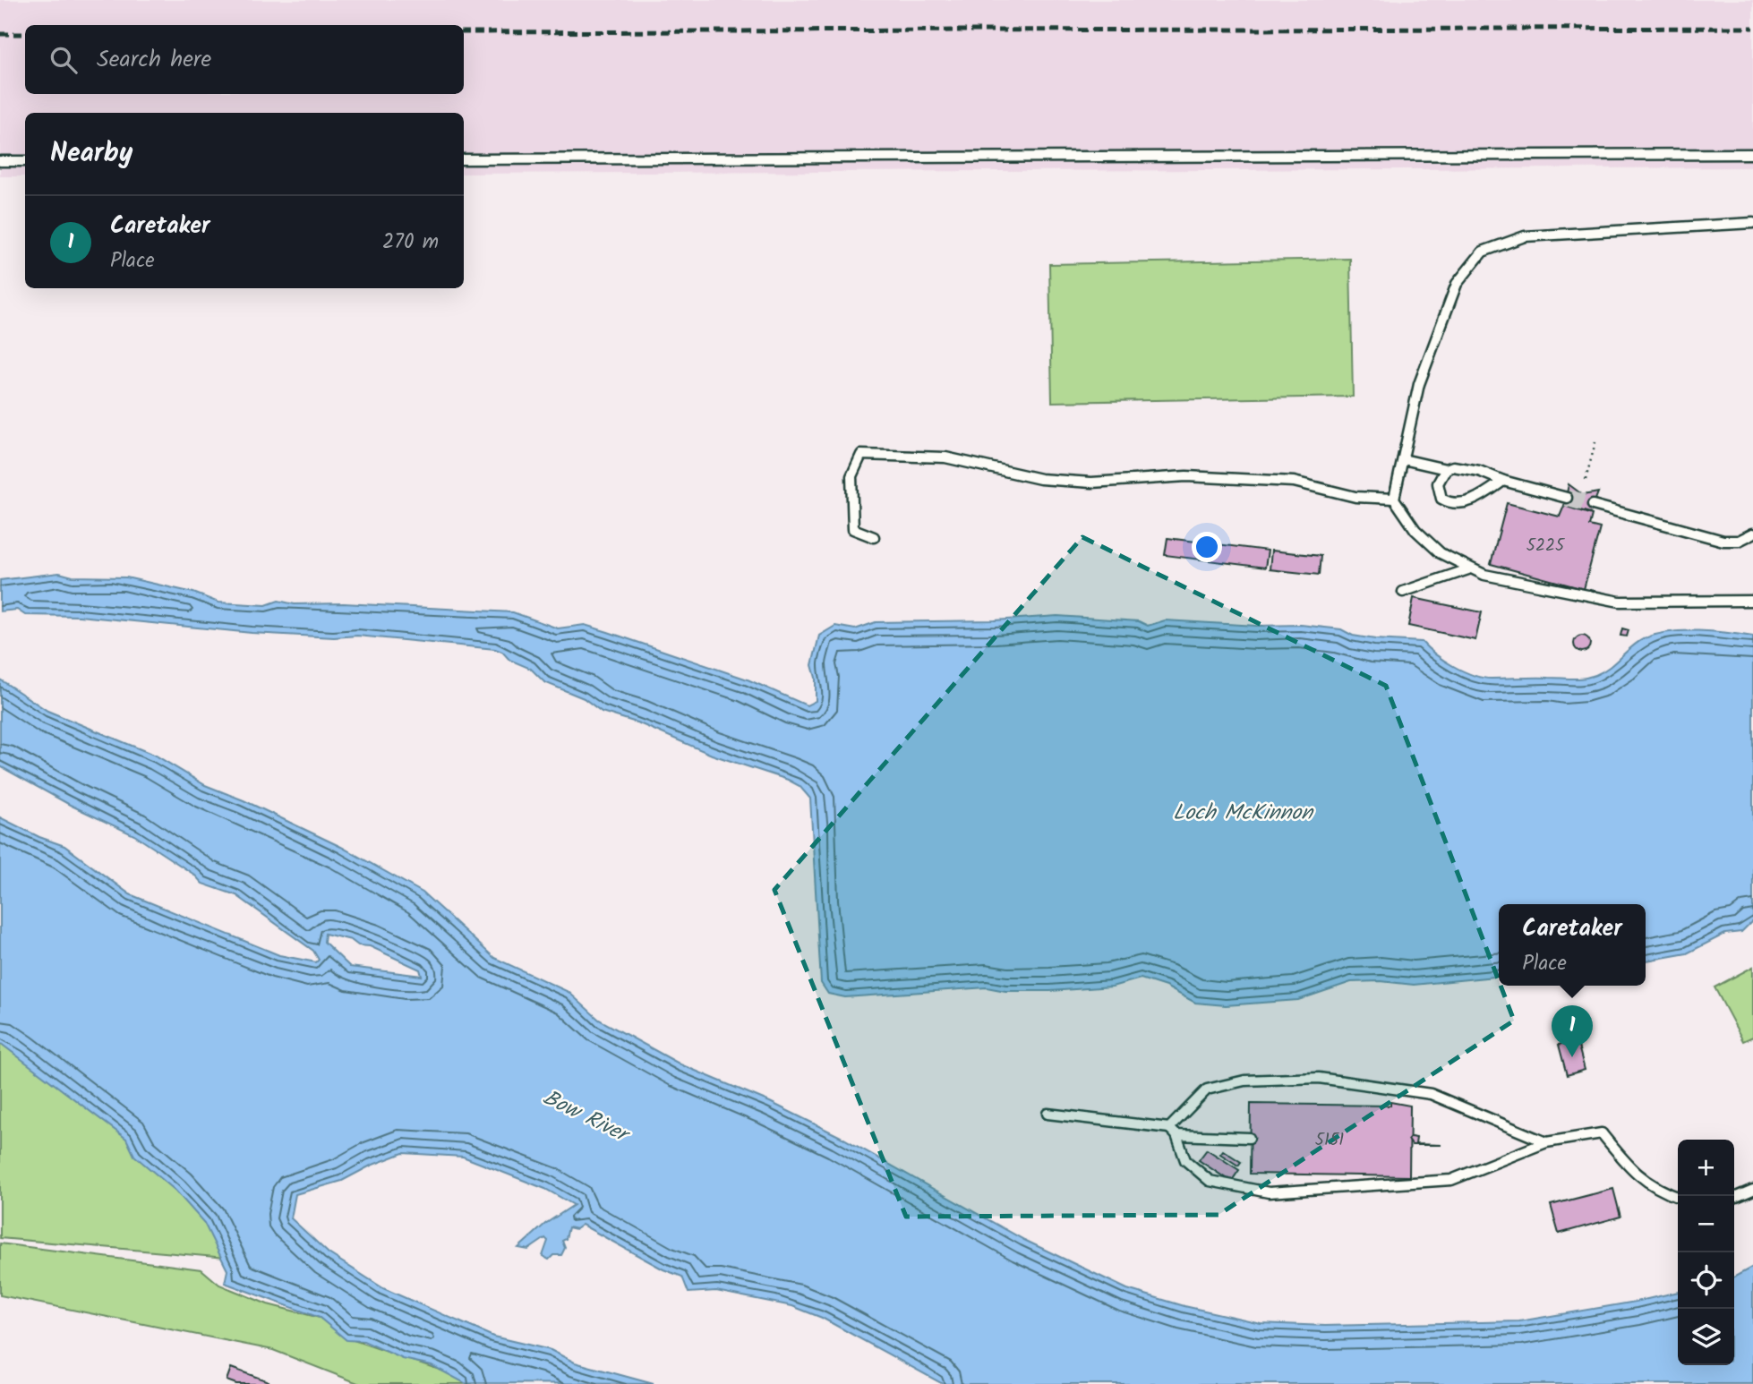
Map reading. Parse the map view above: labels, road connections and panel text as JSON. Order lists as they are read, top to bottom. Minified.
{"water":["Loch McKinnon","Bow River"],"house_numbers":["5225","5151"],"page":{"search":"Search here","heading":"Nearby","list":[{"mark":"1","name":"Caretaker","note":"Place","value":"270 m"}],"popup":["Caretaker","Place"],"pins":"1","map_buttons":["+","−"]}}
